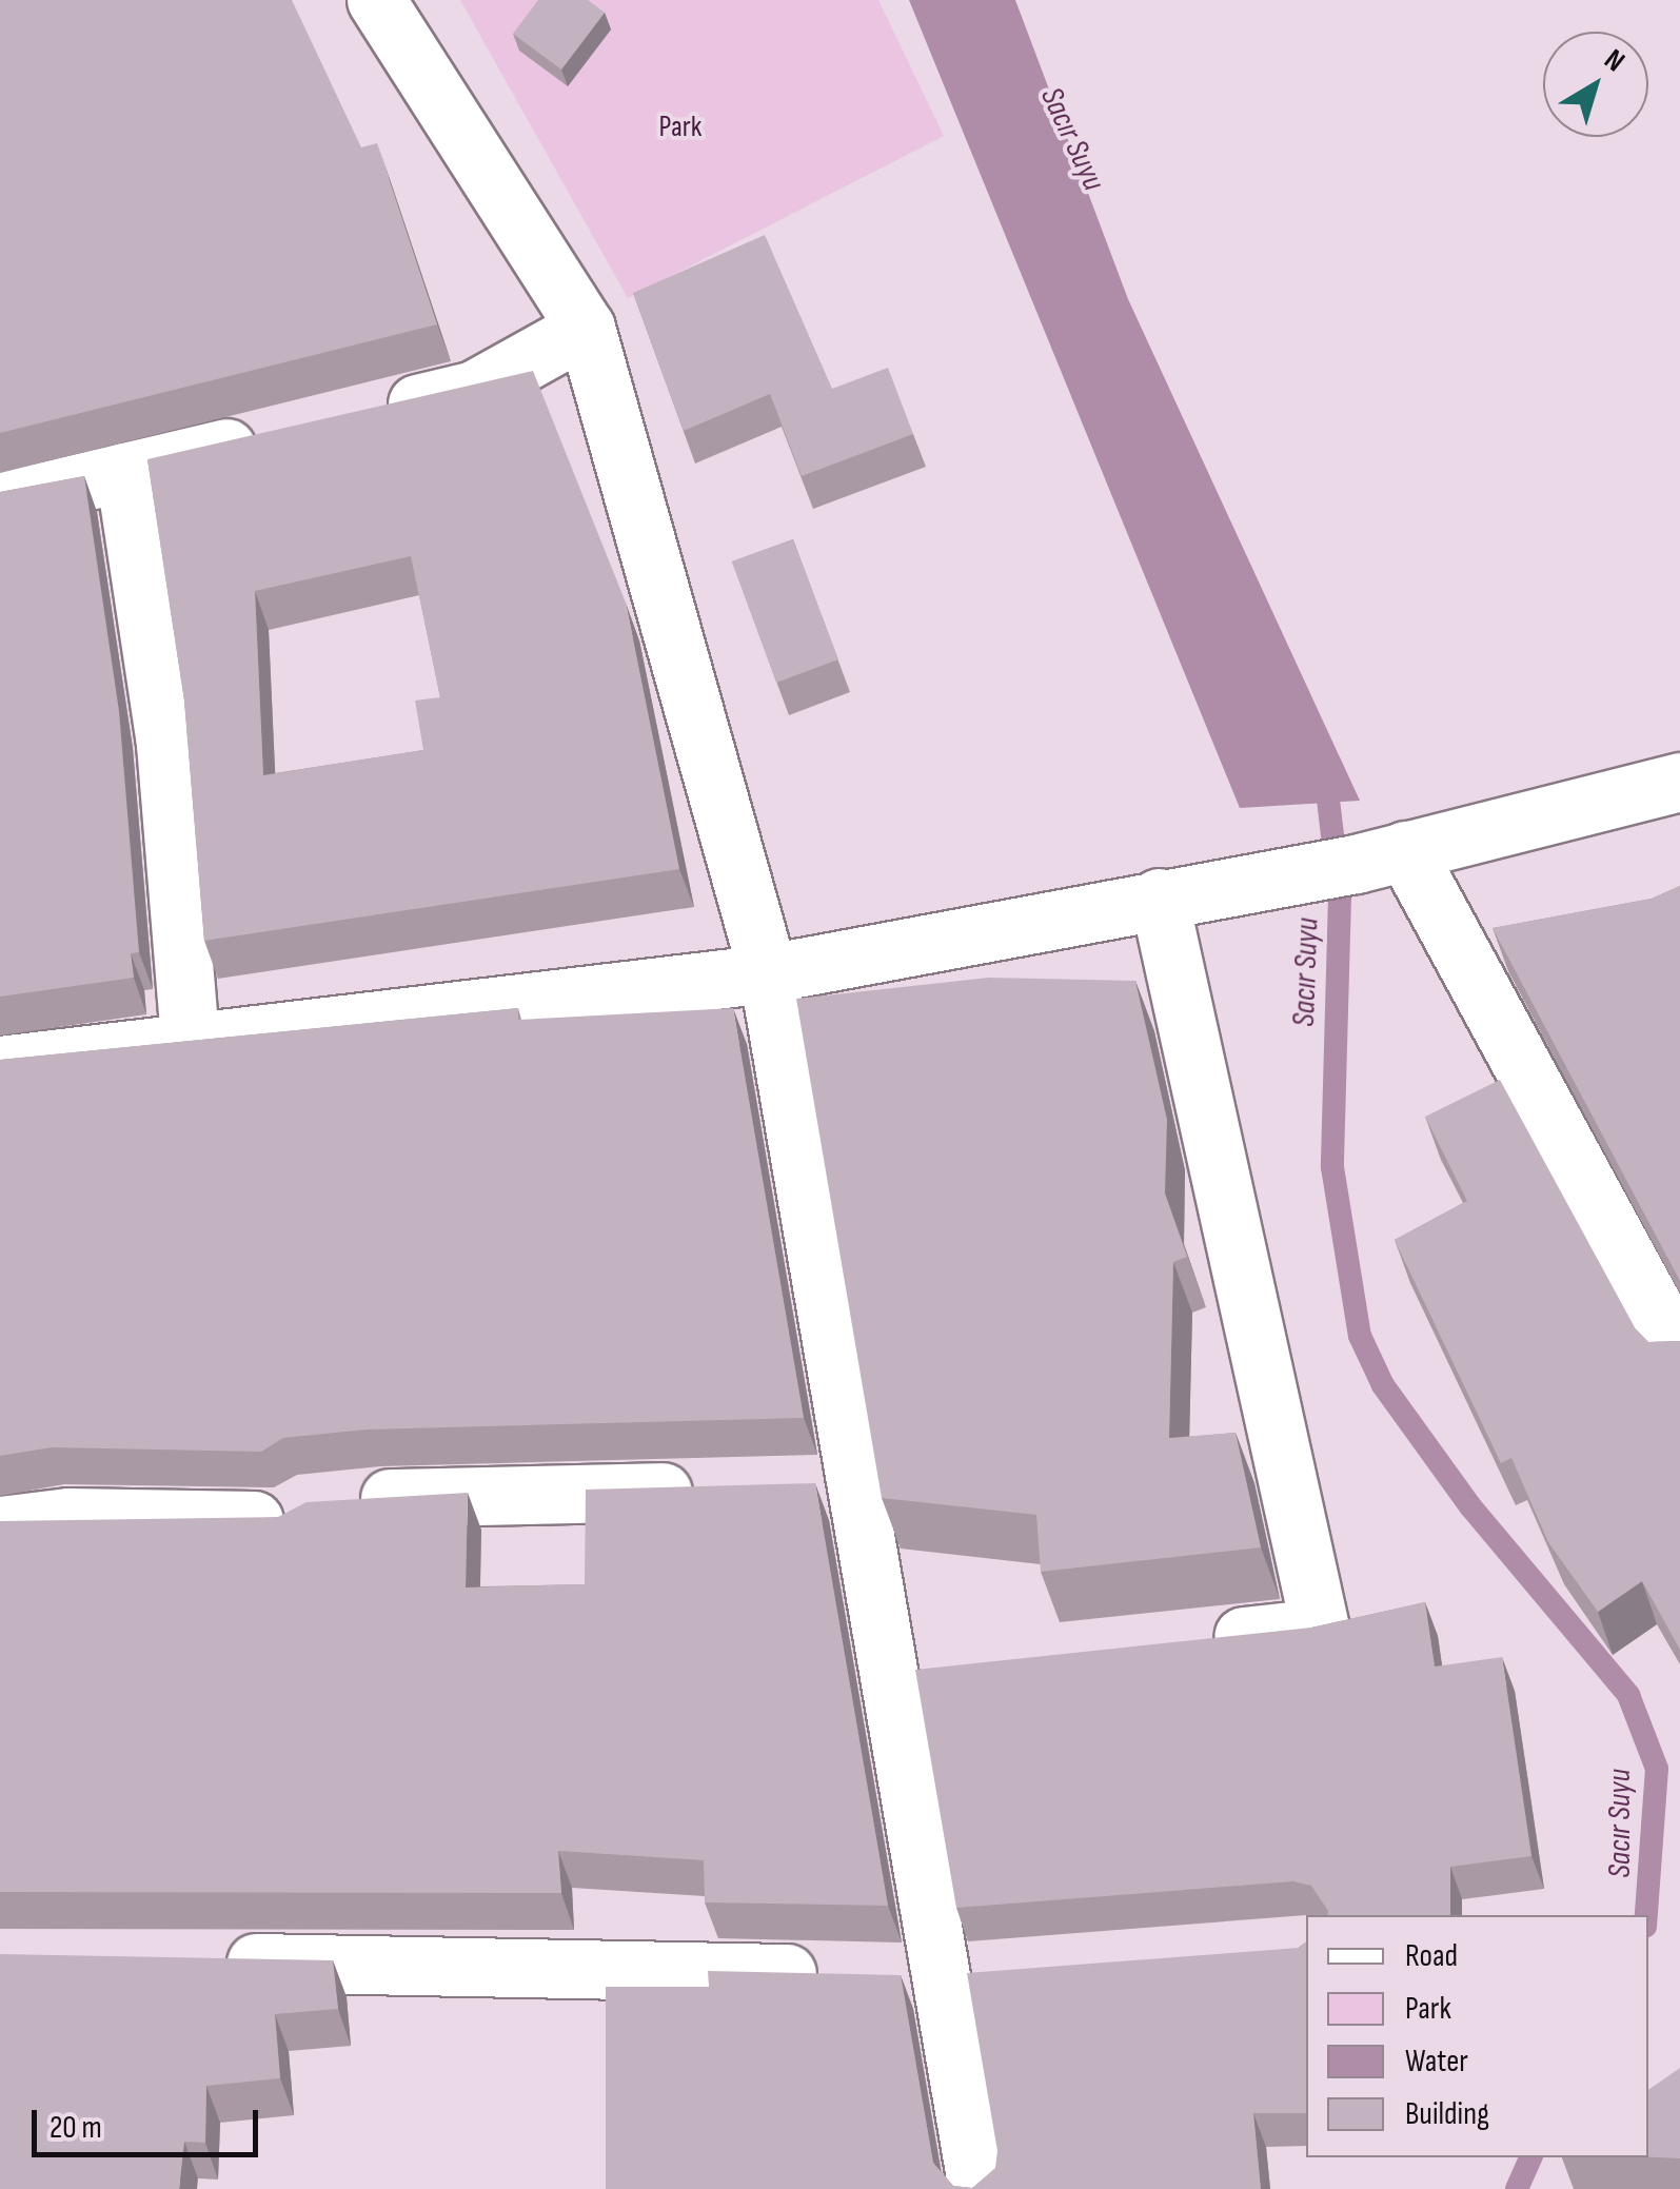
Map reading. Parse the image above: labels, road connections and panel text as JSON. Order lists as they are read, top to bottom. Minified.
{"water":["Sacır Suyu"],"parks":["Park"],"legend":["Road","Park","Water","Building"],"scale_bar":"20 m","north":"top right"}
